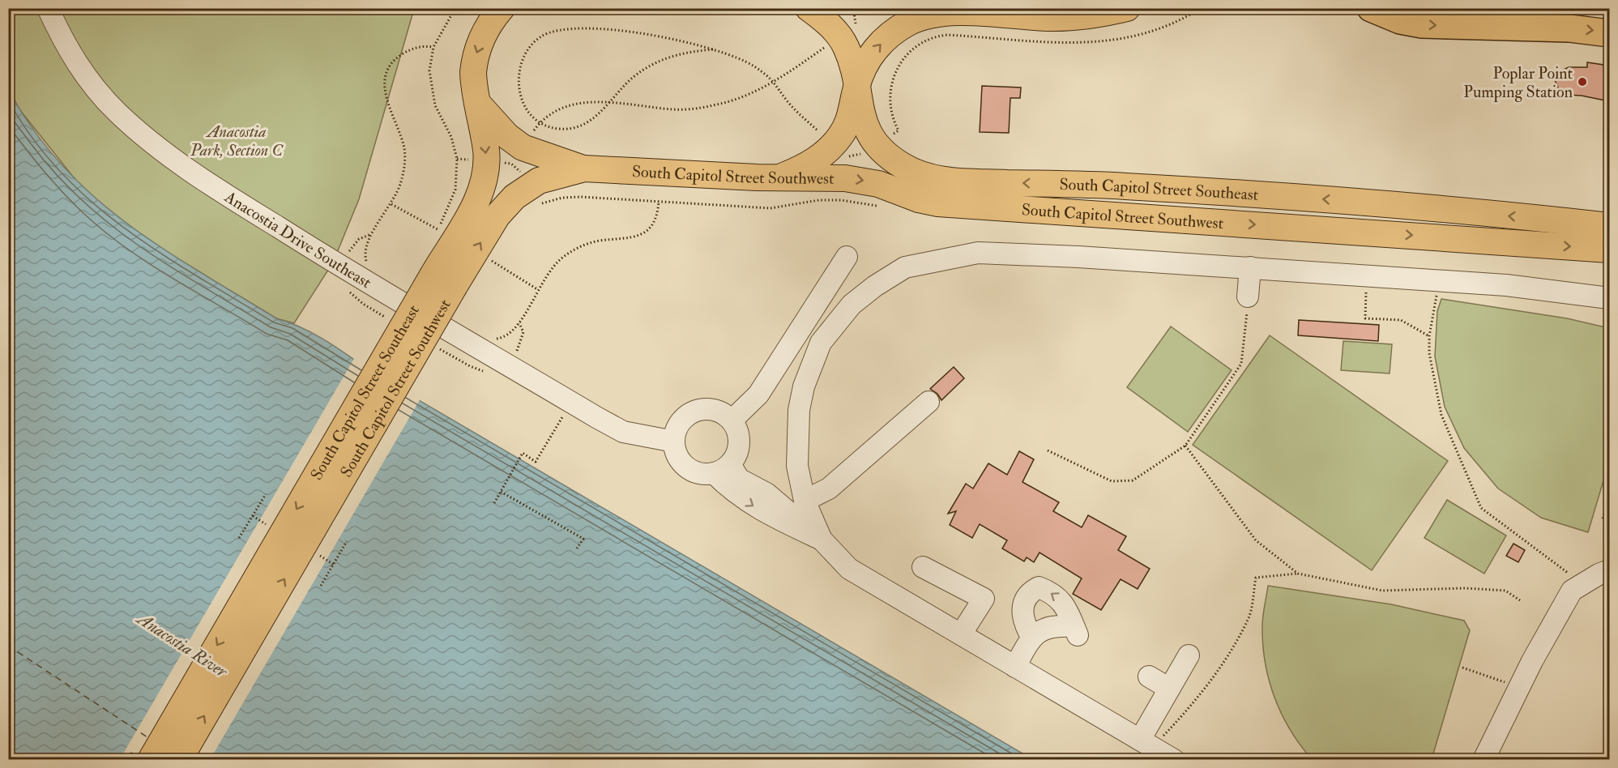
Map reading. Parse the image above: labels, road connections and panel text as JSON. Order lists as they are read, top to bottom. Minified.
{"streets":{"main road":["South Capitol Street Southwest","South Capitol Street Southeast"],"street":["Anacostia Drive Southeast"]},"crossings":[["South Capitol Street Southwest","South Capitol Street Southeast"]],"one_way":["South Capitol Street Southwest"],"water":["Anacostia River"],"parks":["Anacostia Park, Section C"],"places":["Poplar Point Pumping Station"]}
